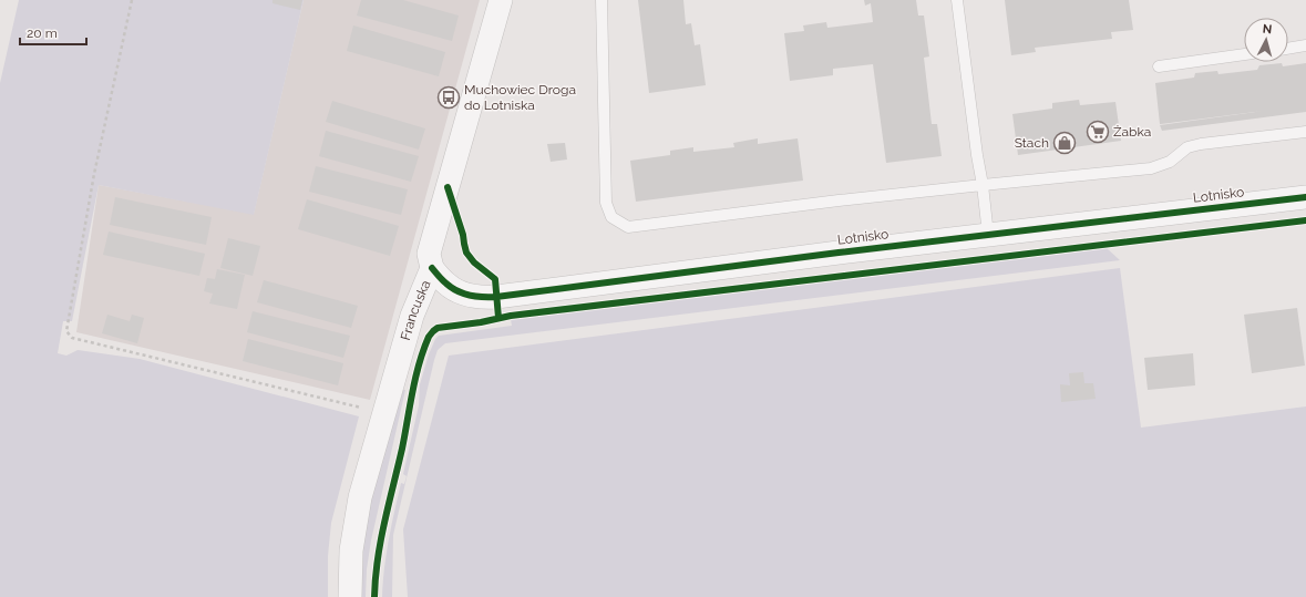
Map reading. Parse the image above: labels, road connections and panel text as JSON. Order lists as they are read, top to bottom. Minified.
{"streets":{"street":["Lotnisko","Francuska"]},"crossings":[["Lotnisko","Francuska"]],"places":{"bus stop":["Muchowiec Droga do Lotniska"],"supermarket":["Żabka"],"shop":["Stach"]},"scale_bar":"20 m","north":"top"}
